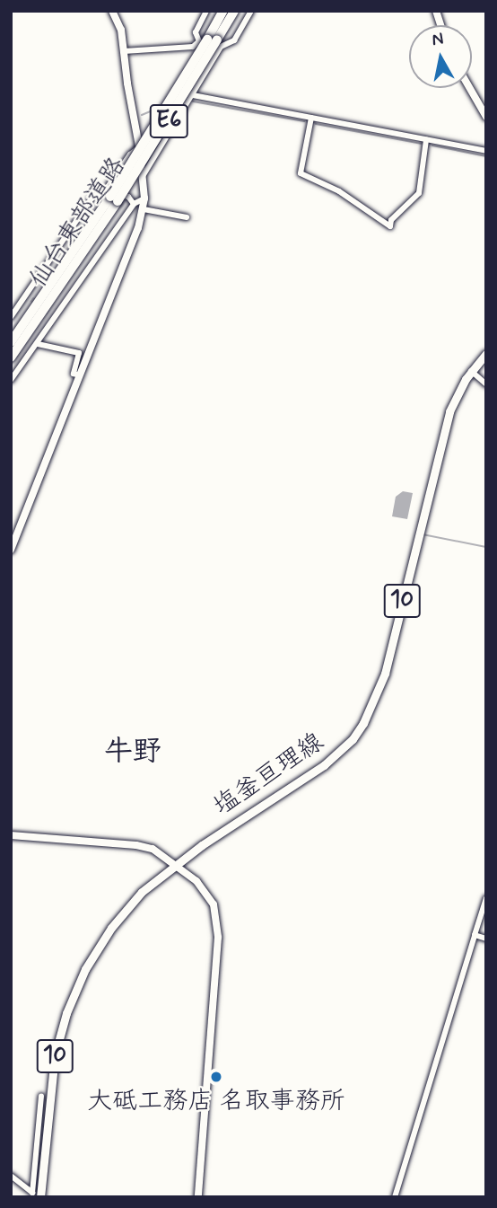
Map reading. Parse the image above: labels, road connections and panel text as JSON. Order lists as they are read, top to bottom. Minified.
{"streets":{"highway":["E6","仙台東部道路"],"main road":["10","塩釜亘理線"]},"districts":["牛野"],"places":["大砥工務店 名取事務所"],"north":"top"}
